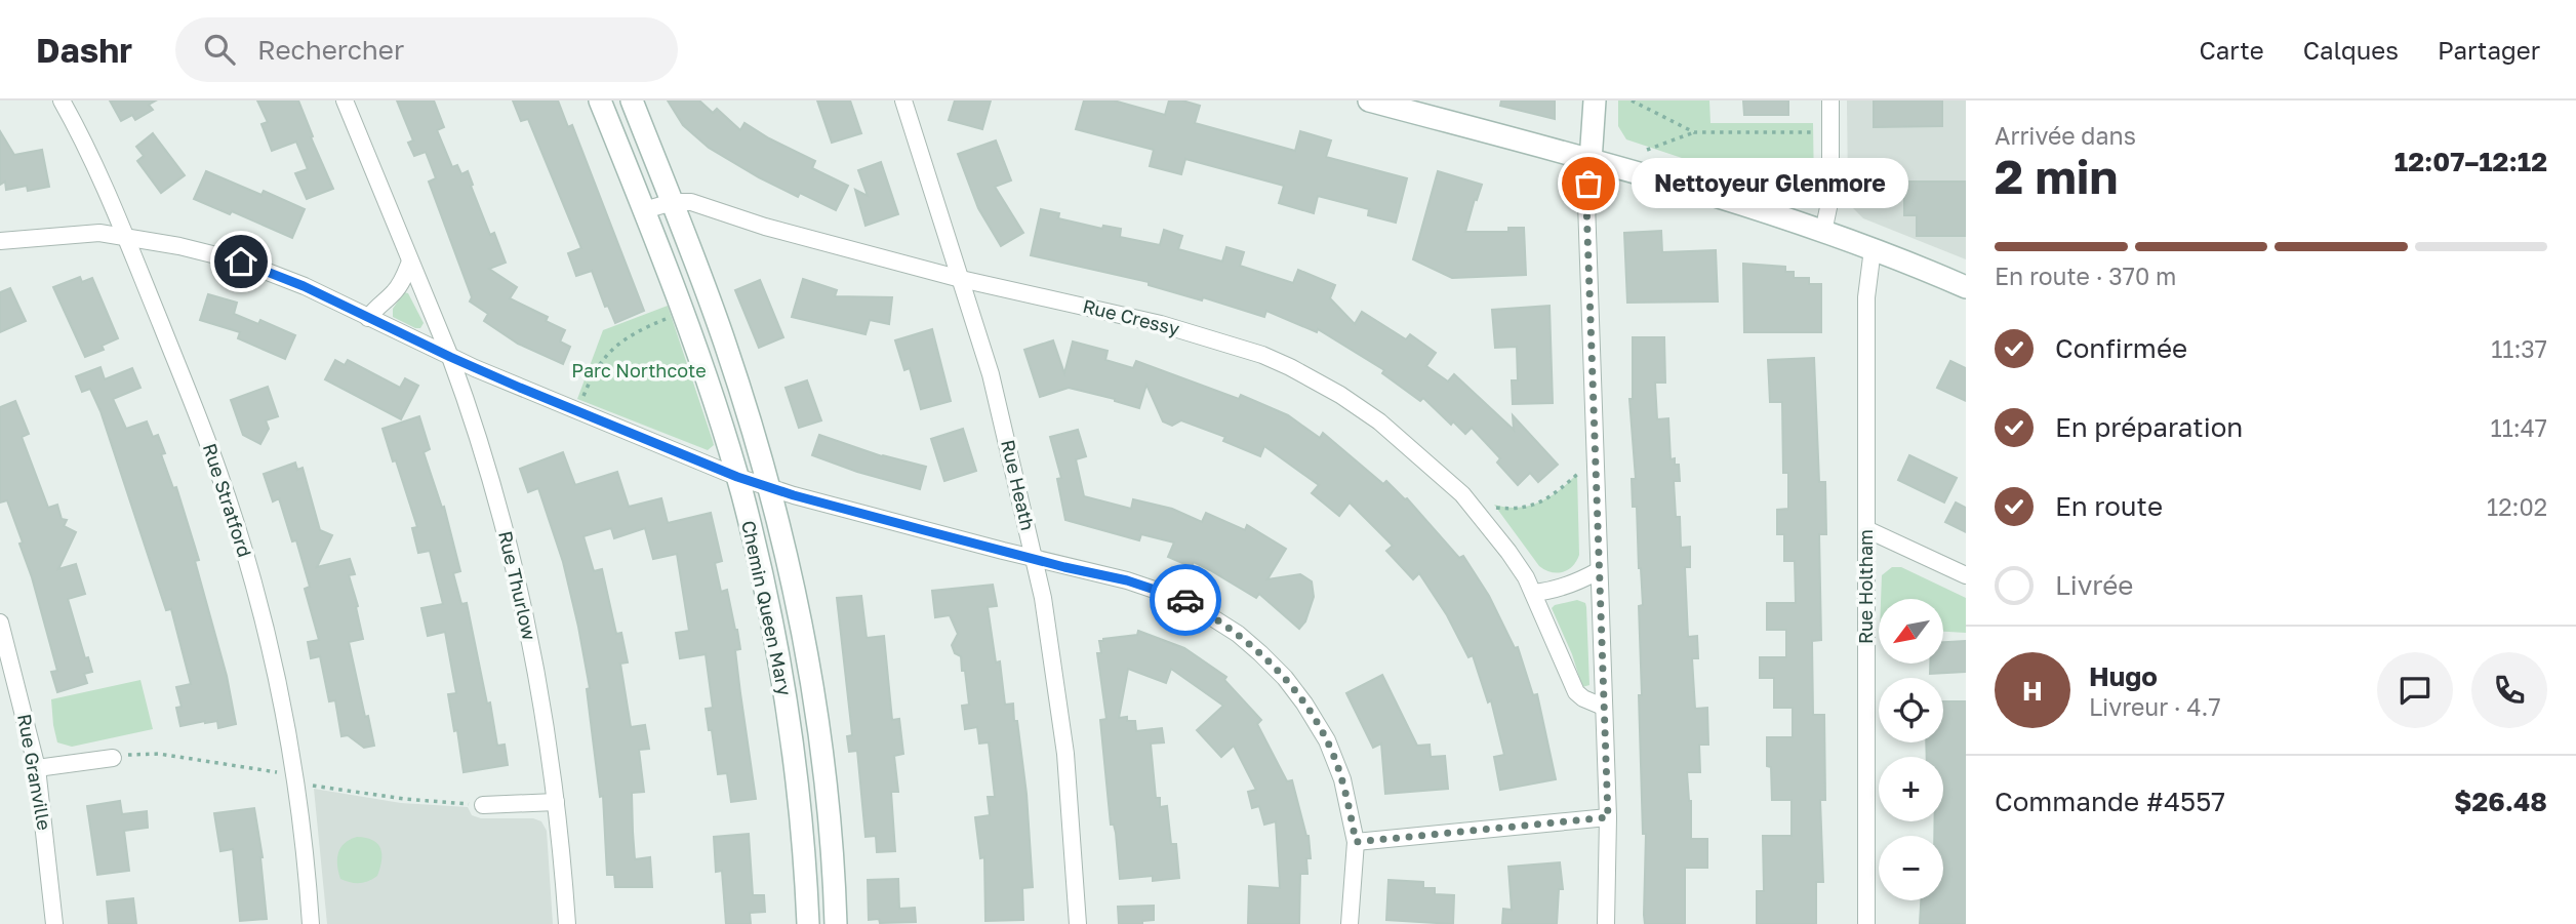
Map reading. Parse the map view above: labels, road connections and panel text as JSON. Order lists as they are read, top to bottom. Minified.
{"streets":{"street":["Rue Cressy","Rue Heath","Rue Stratford","Rue Thurlow","Rue Holtham","Chemin Queen Mary","Rue Granville"]},"crossings":[["Rue Cressy","Rue Heath"],["Rue Cressy","Chemin Queen Mary"]],"parks":["Parc Northcote"],"places":["Nettoyeur Glenmore"],"north":"bottom left","page":{"header":"Dashr","search":"Rechercher","nav":["Carte","Calques","Partager"],"heading":["2 min","Arrivée dans","12:07–12:12"],"panel":["Hugo","Livreur · 4.7","Commande #4557","$26.48"],"bubble":"Nettoyeur Glenmore","bar":"En route · 370 m","list":[["Confirmée","11:37"],["En préparation","11:47"],["En route","12:02"],"Livrée"],"map_buttons":["+","−"],"round":"H"}}
